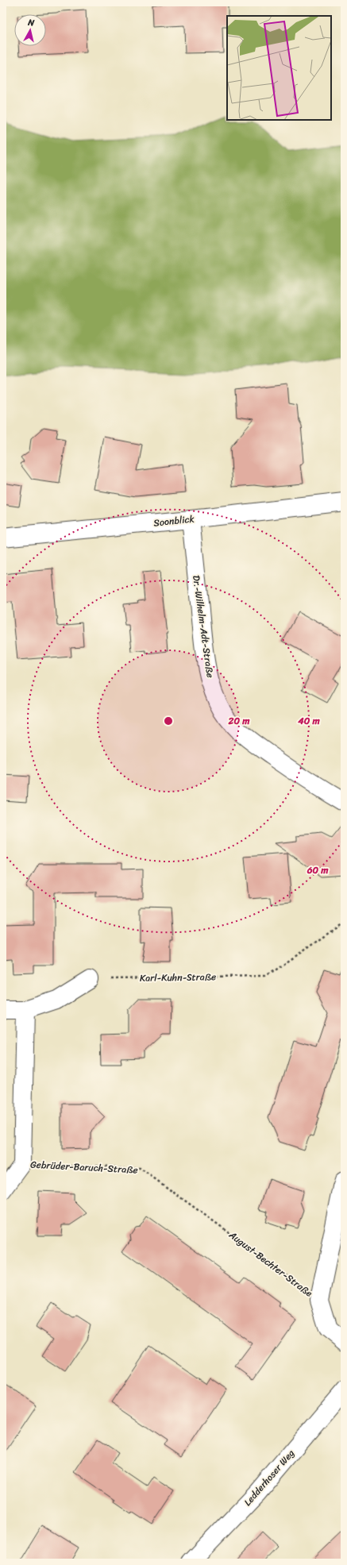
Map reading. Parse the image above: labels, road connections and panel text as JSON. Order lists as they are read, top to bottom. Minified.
{"streets":{"street":["Soonblick","Dr.-Wilhelm-Adt-Straße","Gebrüder-Baruch-Straße","August-Bechter-Straße","Ledderhoser Weg"],"path":["Karl-Kuhn-Straße"]},"crossings":[["Soonblick","Dr.-Wilhelm-Adt-Straße"],["Gebrüder-Baruch-Straße","August-Bechter-Straße"]],"north":"top","rings":["20 m","40 m","60 m"]}
